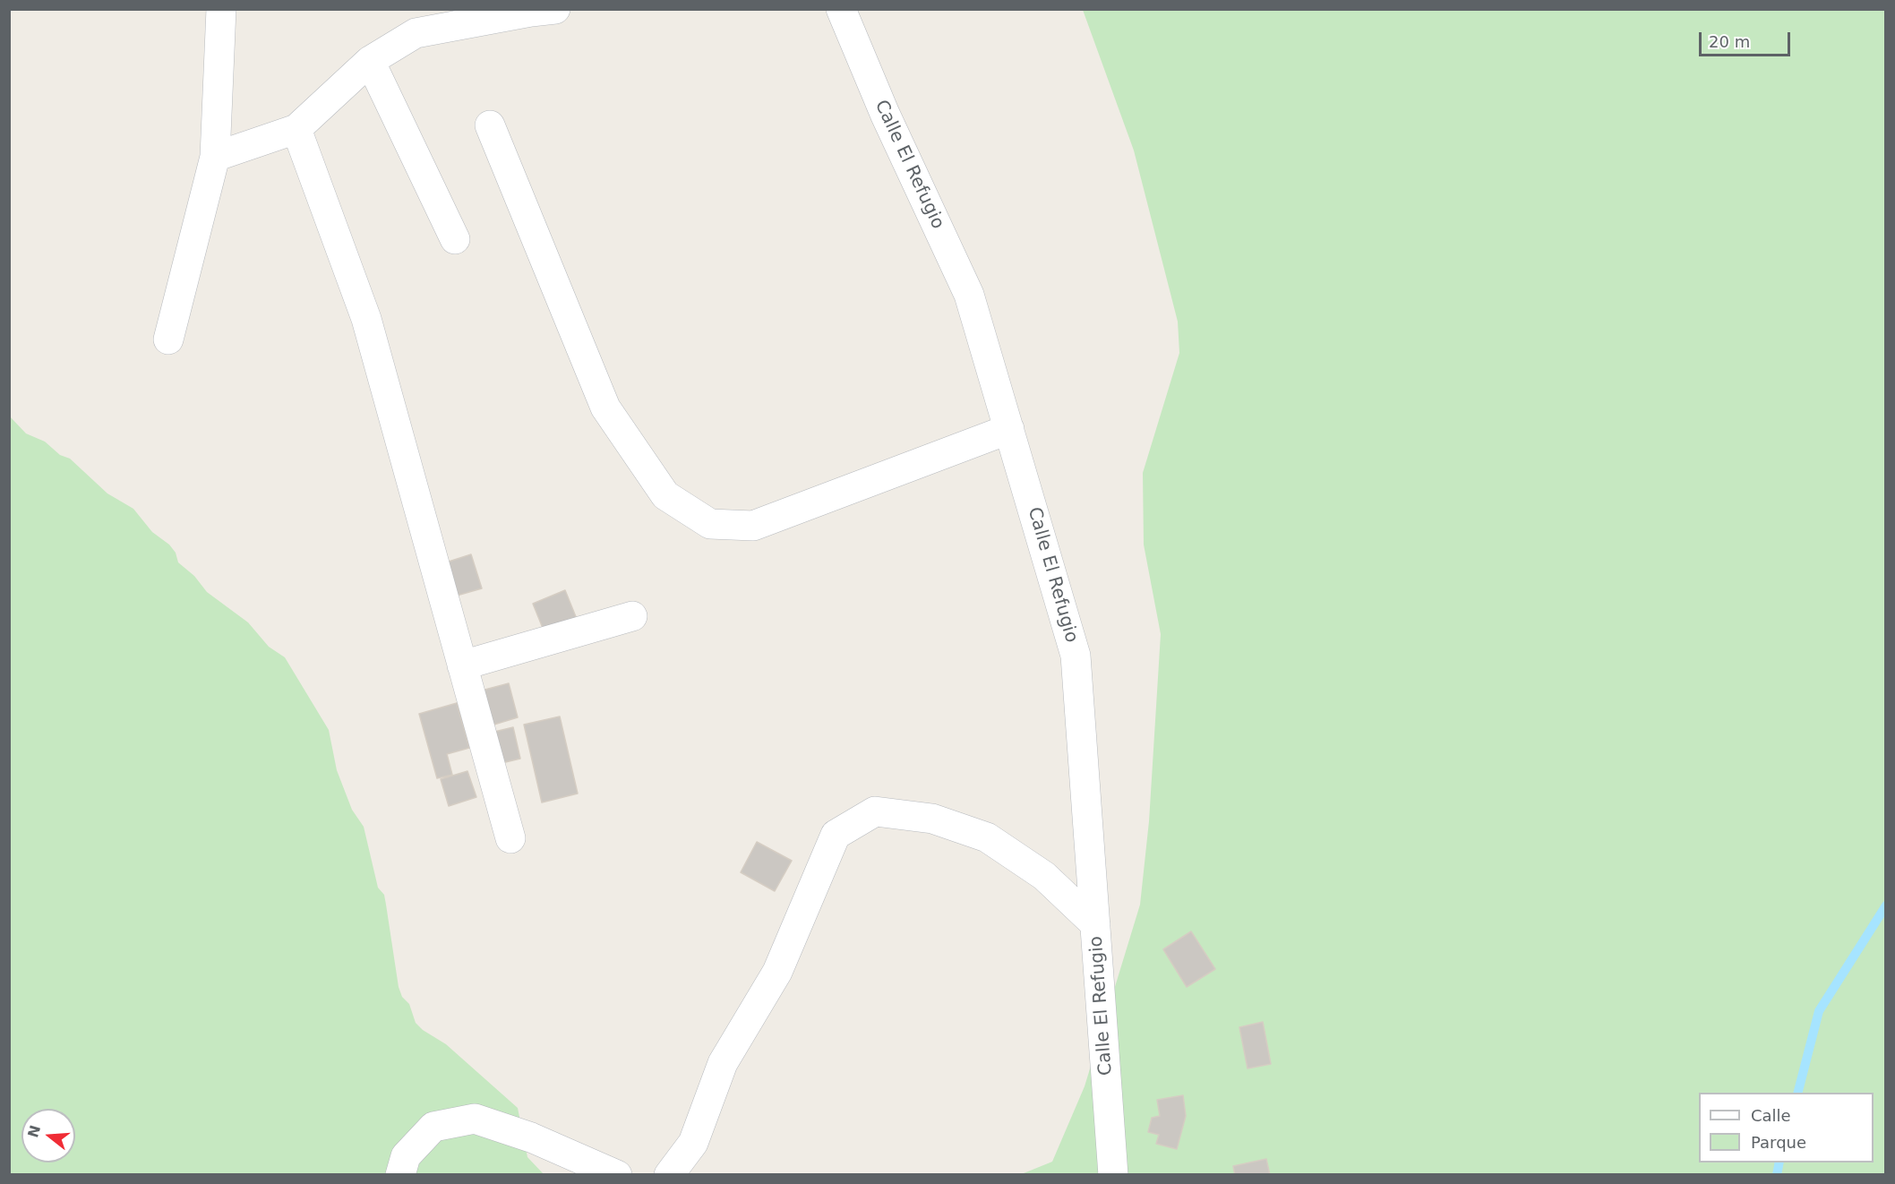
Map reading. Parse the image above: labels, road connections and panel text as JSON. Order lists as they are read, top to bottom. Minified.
{"streets":{"street":["Calle El Refugio"]},"legend":["Calle","Parque"],"scale_bar":"20 m","north":"left"}
